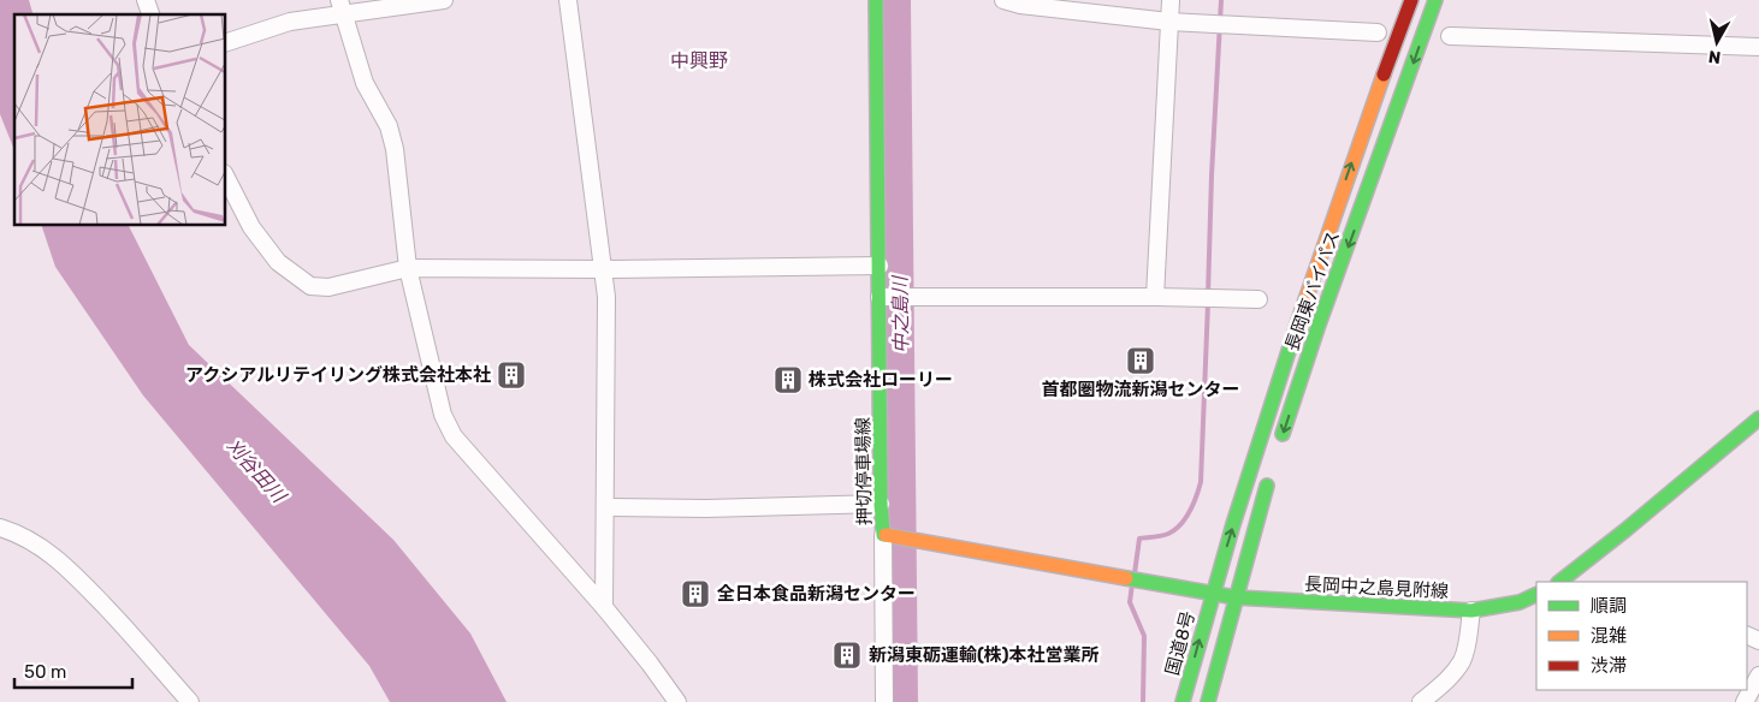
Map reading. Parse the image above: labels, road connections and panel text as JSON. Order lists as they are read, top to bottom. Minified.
{"streets":{"main road":["長岡東バイパス","押切停車場線","長岡中之島見附線","国道8号"]},"crossings":[["長岡東バイパス","押切停車場線"],["長岡東バイパス","長岡中之島見附線"],["長岡東バイパス","国道8号"],["押切停車場線","長岡中之島見附線"],["押切停車場線","国道8号"],["長岡中之島見附線","国道8号"]],"districts":["中興野"],"water":["中之島川","刈谷田川"],"places":{"building":["首都圏物流新潟センター","アクシアルリテイリング株式会社本社","株式会社ローリー","全日本食品新潟センター","新潟東砺運輸(株)本社営業所"]},"legend":["順調","混雑","渋滞"],"scale_bar":"50 m","north":"bottom"}
